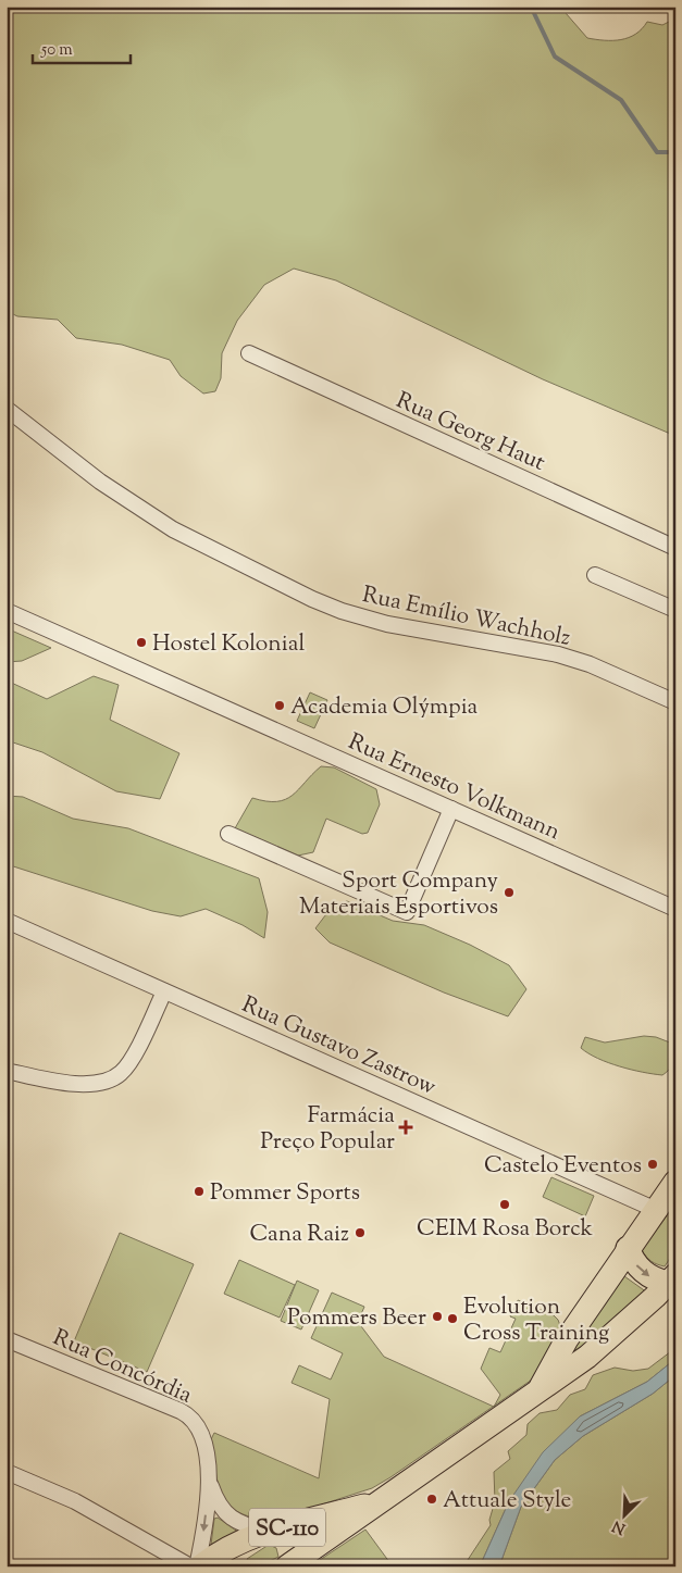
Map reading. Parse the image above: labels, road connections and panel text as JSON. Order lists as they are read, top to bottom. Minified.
{"streets":{"main road":["SC-110"],"street":["Rua Georg Haut","Rua Emílio Wachholz","Rua Ernesto Volkmann","Rua Gustavo Zastrow","Rua Concórdia"]},"crossings":[["Rua Gustavo Zastrow","SC-110"],["Rua Concórdia","SC-110"]],"places":{"other":["Hostel Kolonial","Academia Olýmpia","Sport Company Materiais Esportivos","Castelo Eventos","Pommer Sports","CEIM Rosa Borck","Cana Raiz","Pommers Beer","Evolution Cross Training","Attuale Style"],"health":["Farmácia Preço Popular"]},"scale_bar":"50 m","north":"bottom left"}
